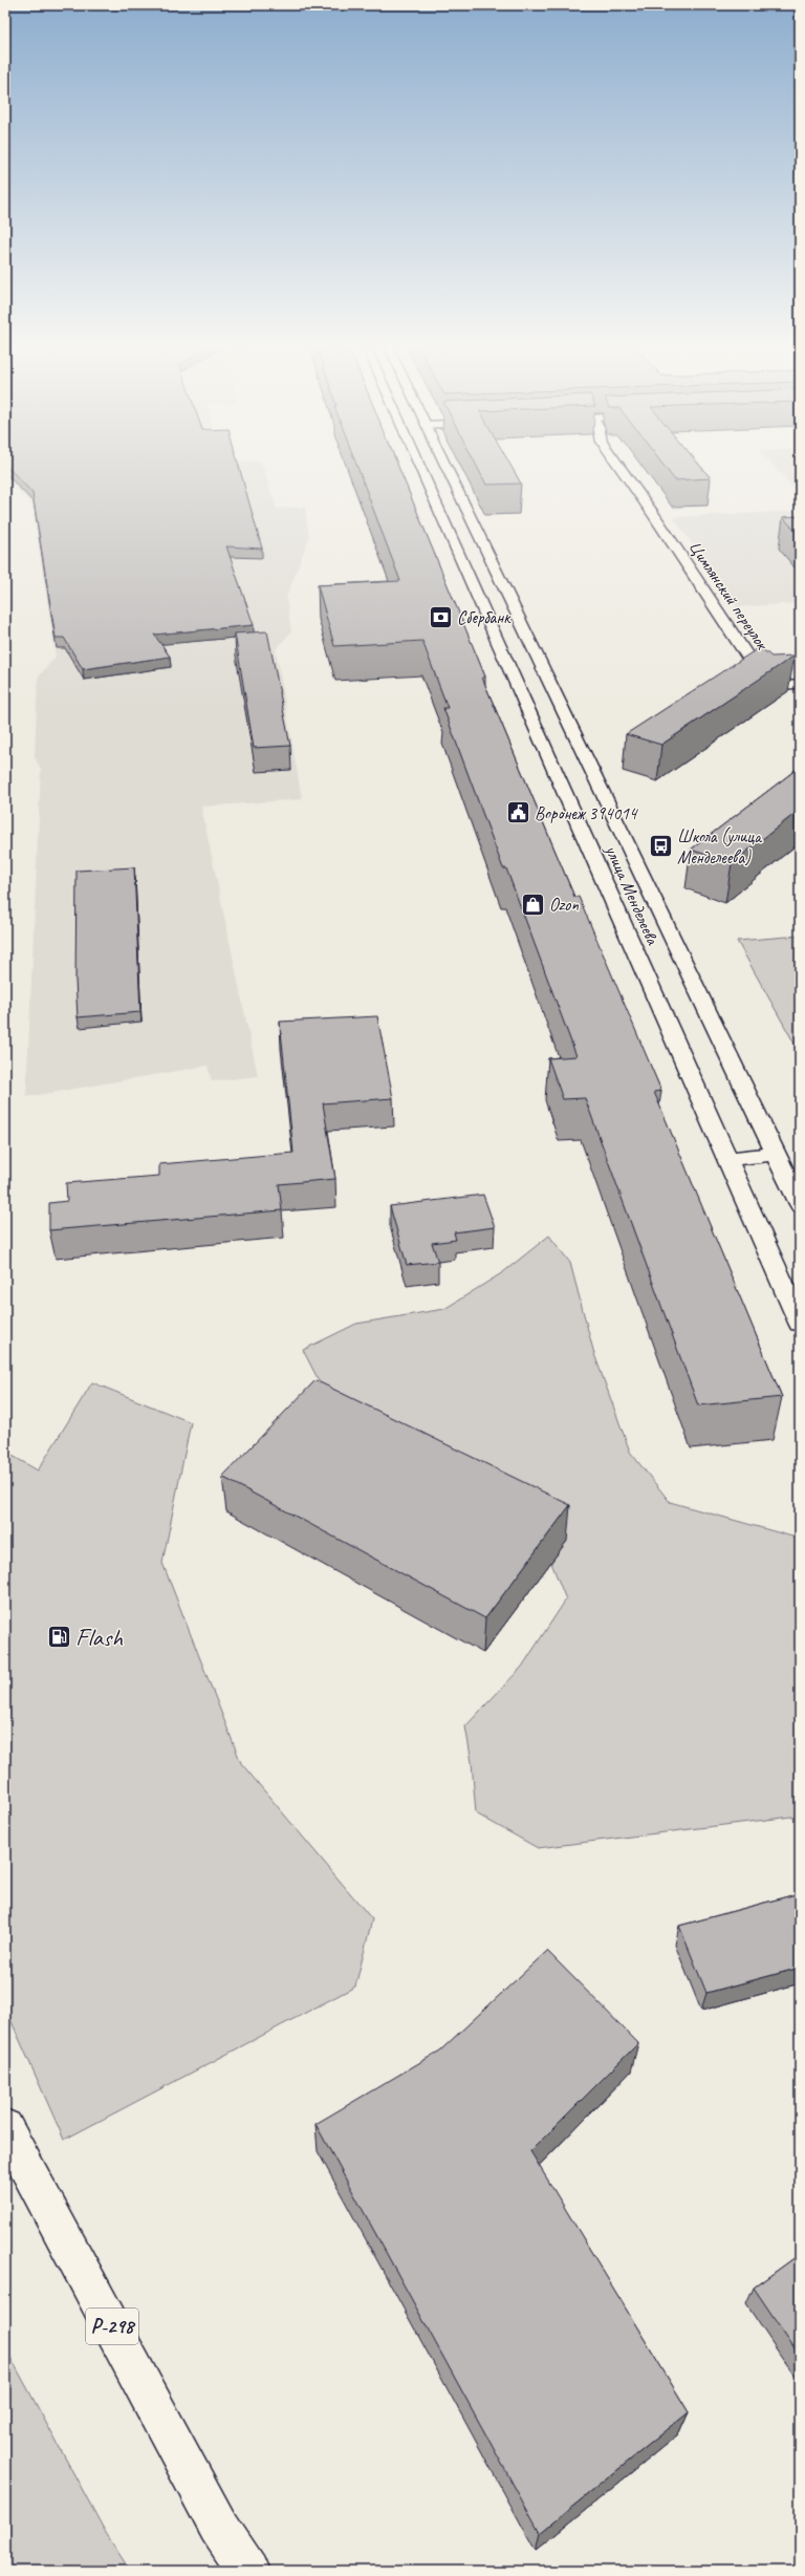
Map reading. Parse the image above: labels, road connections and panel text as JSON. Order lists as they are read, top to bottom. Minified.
{"streets":{"main road":["Цимлянский переулок","улица Менделеева","Р-298"]},"places":{"bank":["Сбербанк"],"public building":["Воронеж 394014"],"bus stop":["Школа (улица Менделеева)"],"shop":["Ozon"],"fuel station":["Flash"]}}
